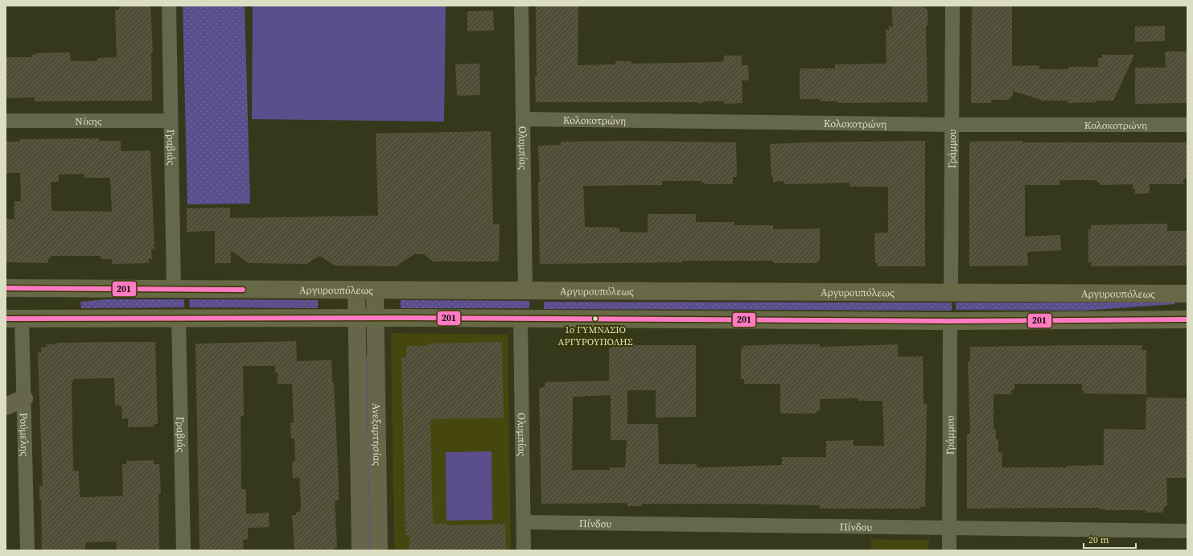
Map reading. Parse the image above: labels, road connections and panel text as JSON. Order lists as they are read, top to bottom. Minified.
{"streets":{"main road":["Αργυρουπόλεως","Ανεξαρτησίας"],"street":["Κολοκοτρώνη","Νίκης","Γραβιάς","Ολυμπίας","Γράμμου","Ρούμελης","Πίνδου"]},"crossings":[["Κολοκοτρώνη","Ολυμπίας"],["Κολοκοτρώνη","Γράμμου"],["Νίκης","Γραβιάς"],["Γραβιάς","Αργυρουπόλεως"],["Ολυμπίας","Αργυρουπόλεως"],["Ολυμπίας","Πίνδου"],["Γράμμου","Αργυρουπόλεως"],["Γράμμου","Πίνδου"],["Αργυρουπόλεως","Ανεξαρτησίας"]],"places":["1ο ΓΥΜΝΑΣΙΟ ΑΡΓΥΡΟΥΠΟΛΗΣ"],"lines":["transit line 201"],"scale_bar":"20 m"}
